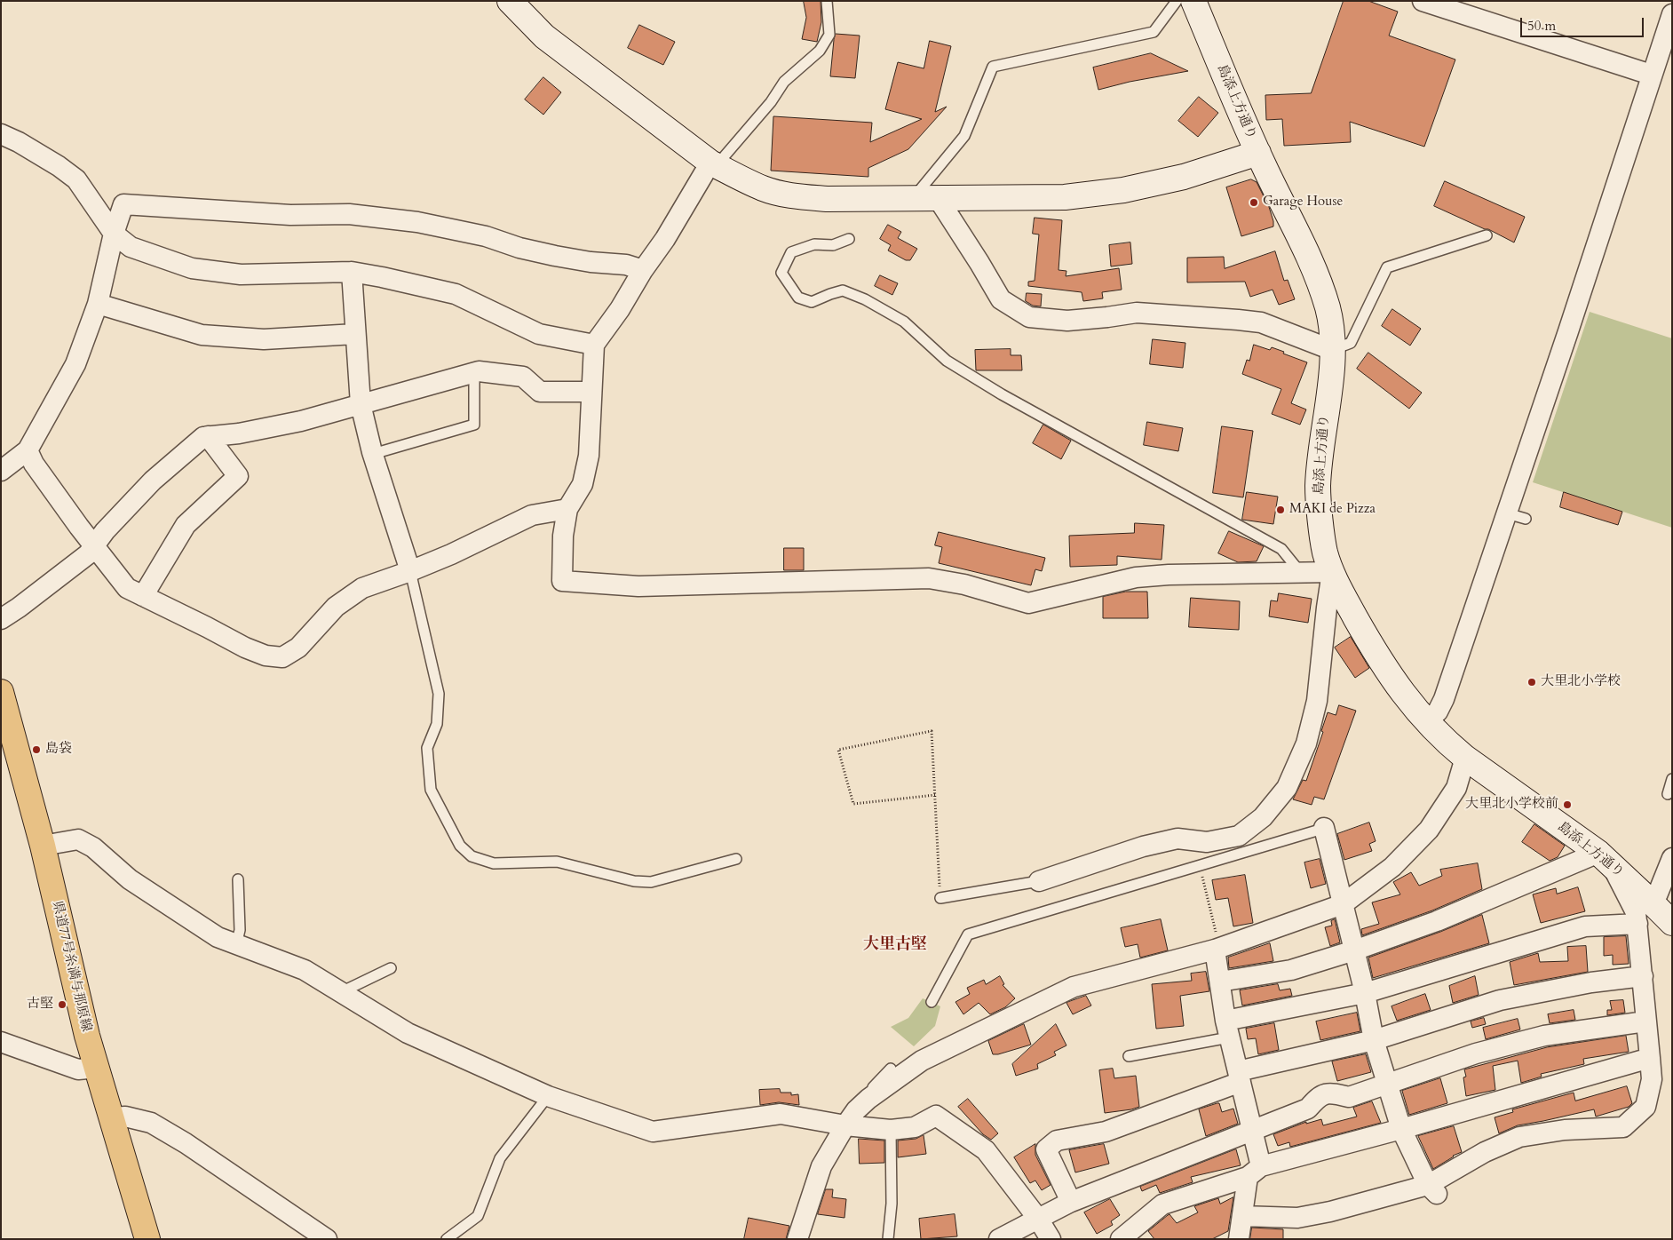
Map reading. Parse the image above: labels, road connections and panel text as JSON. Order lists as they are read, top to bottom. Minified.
{"streets":{"main road":["県道77号糸満与那原線"],"street":["島添上方通り"]},"districts":["大里古堅"],"places":["Garage House","MAKI de Pizza","大里北小学校","島袋","大里北小学校前","古堅"],"scale_bar":"50 m"}
